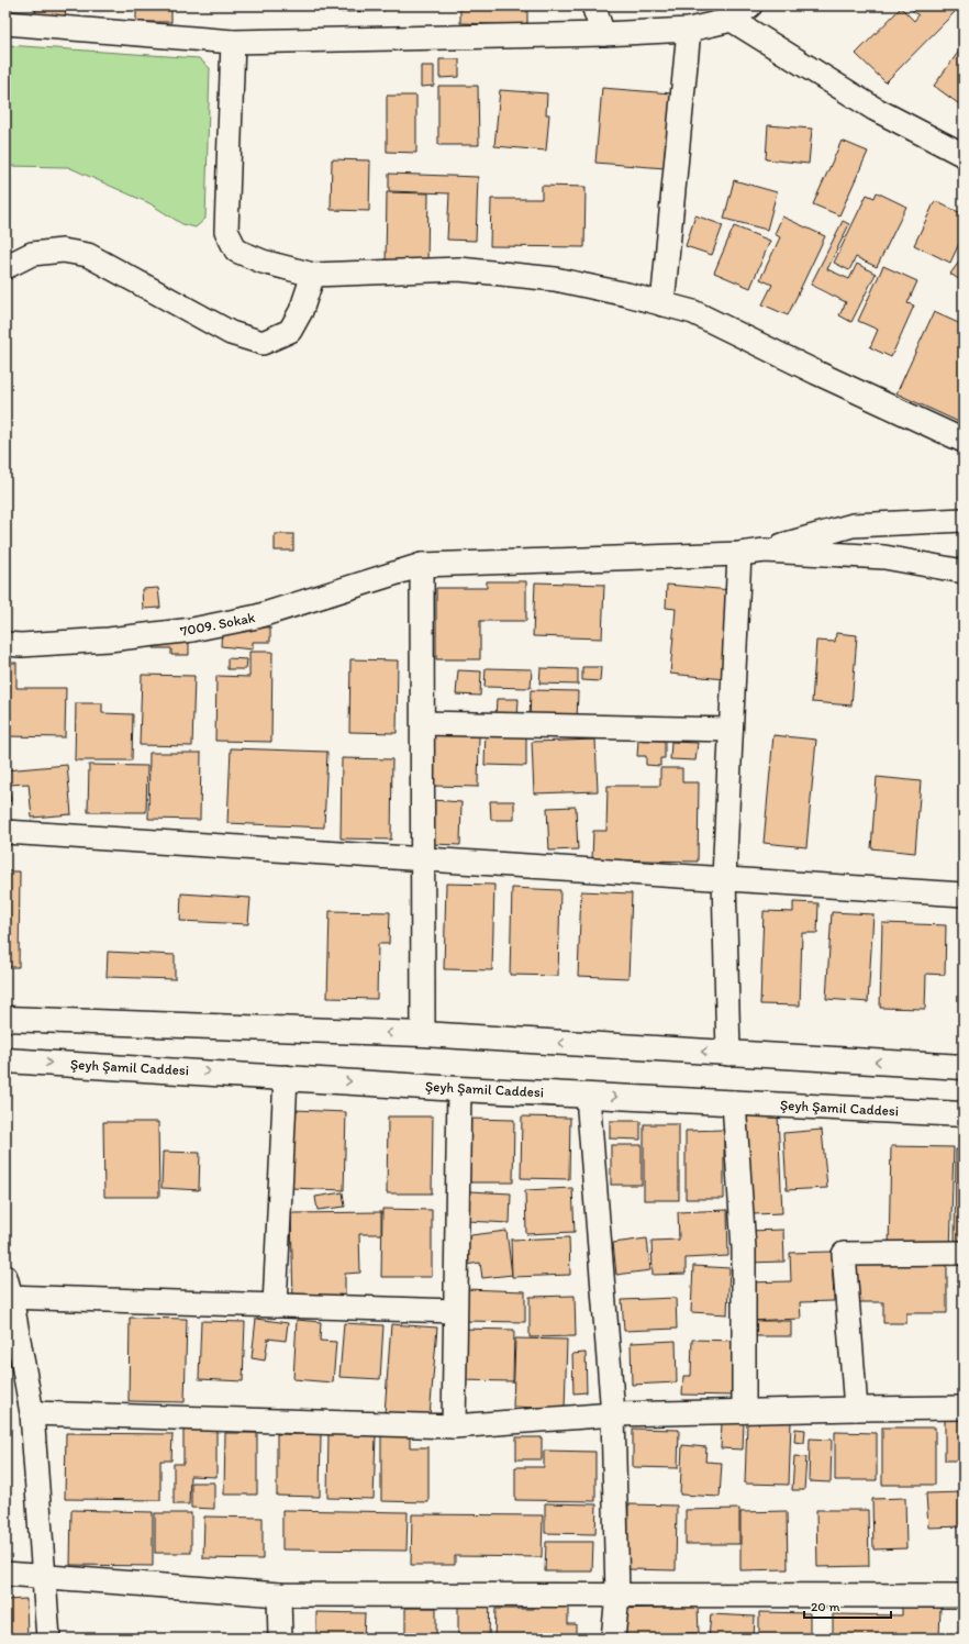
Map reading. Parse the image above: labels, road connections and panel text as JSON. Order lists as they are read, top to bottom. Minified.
{"streets":{"main road":["Şeyh Şamil Caddesi"],"street":["7009. Sokak"]},"scale_bar":"20 m"}
